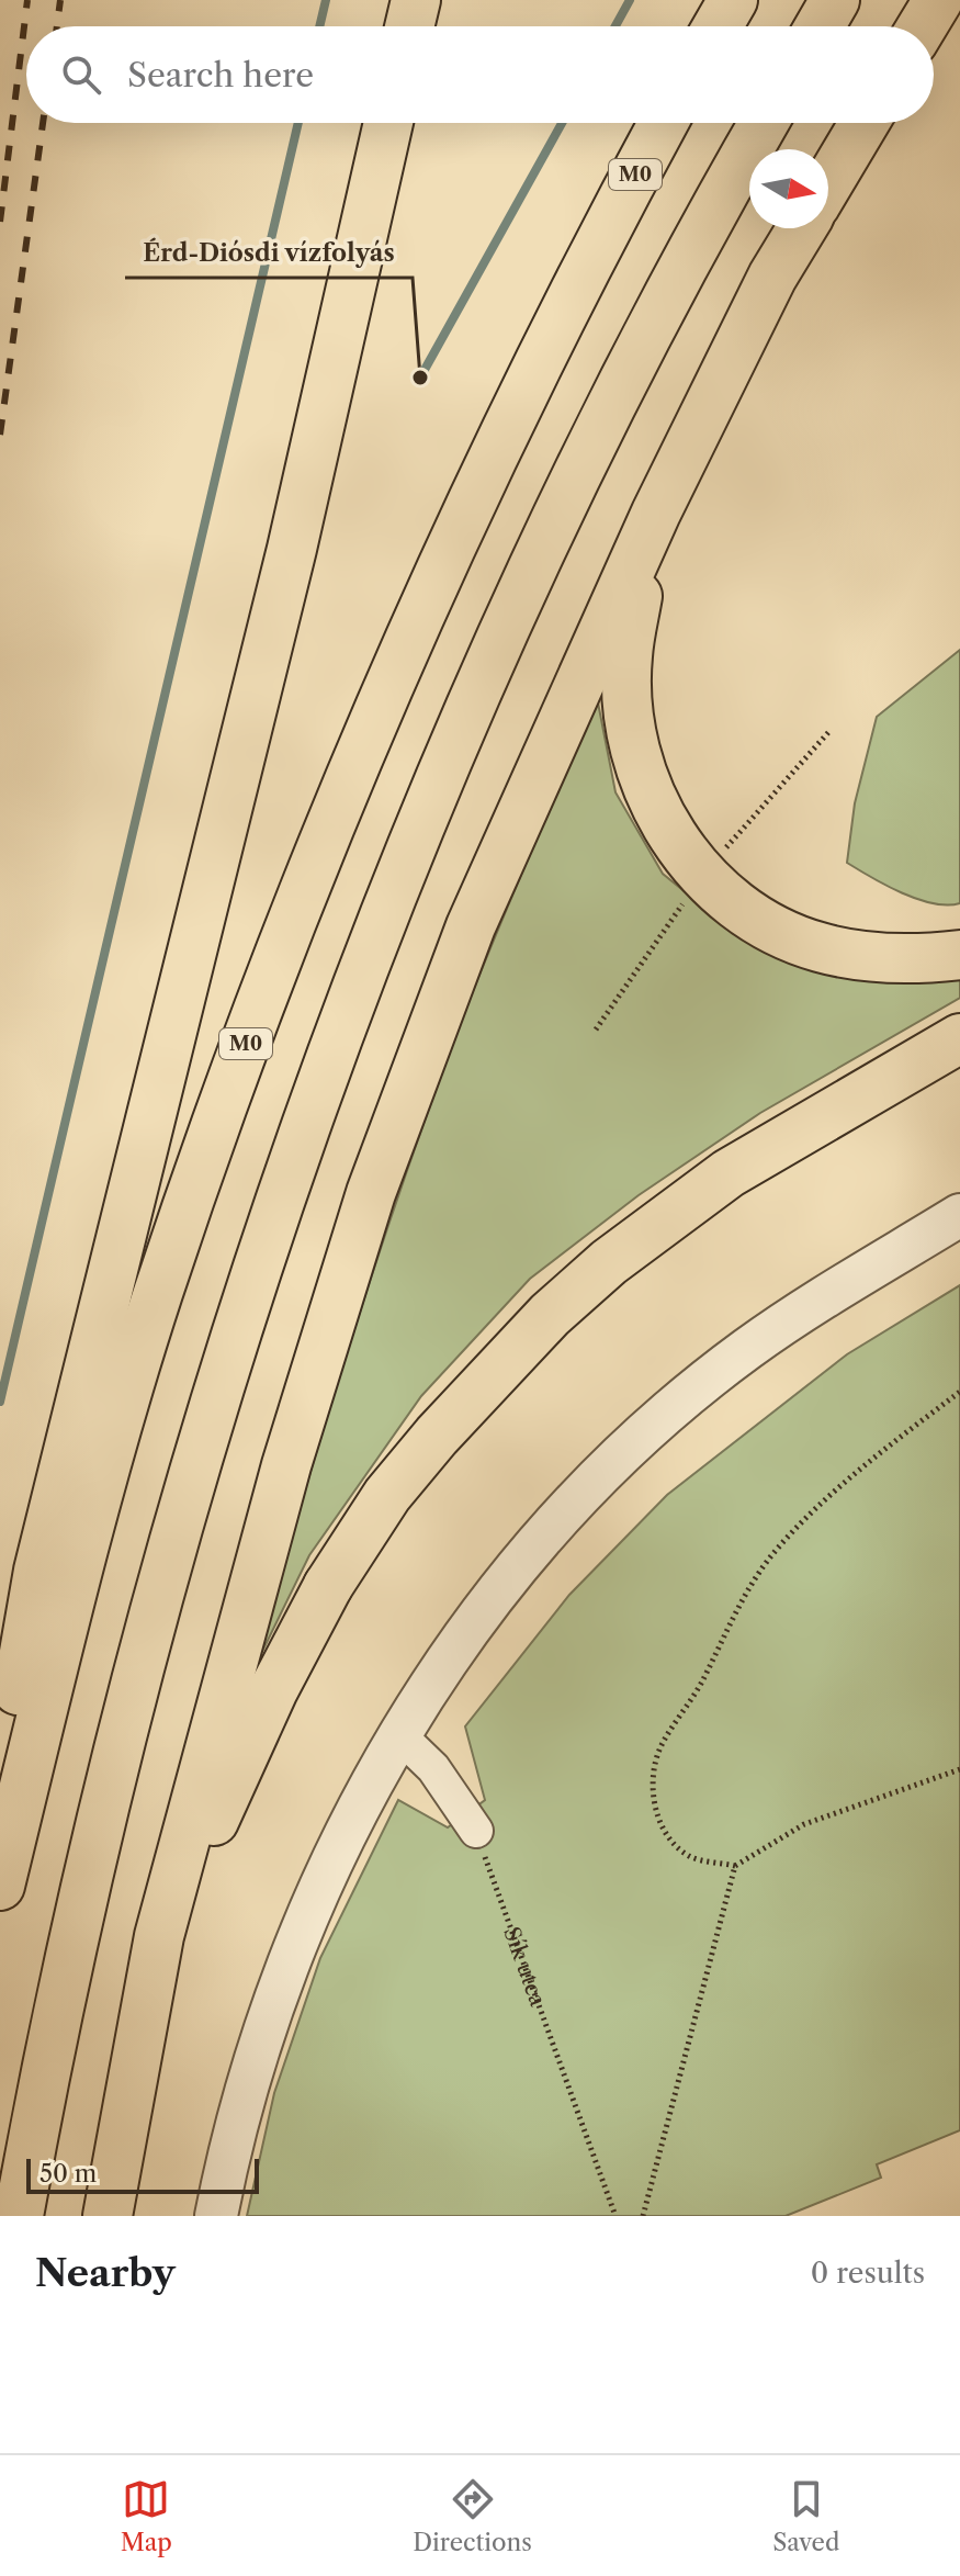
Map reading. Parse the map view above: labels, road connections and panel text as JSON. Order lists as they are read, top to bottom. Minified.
{"streets":{"highway":["M0"],"path":["Sík utca"]},"places":["Érd-Diósdi vízfolyás"],"scale_bar":"50 m","north":"right","page":{"search":"Search here","scale":"50 m","heading":["Nearby","0 results"],"nav":["Map","Directions","Saved"]}}
